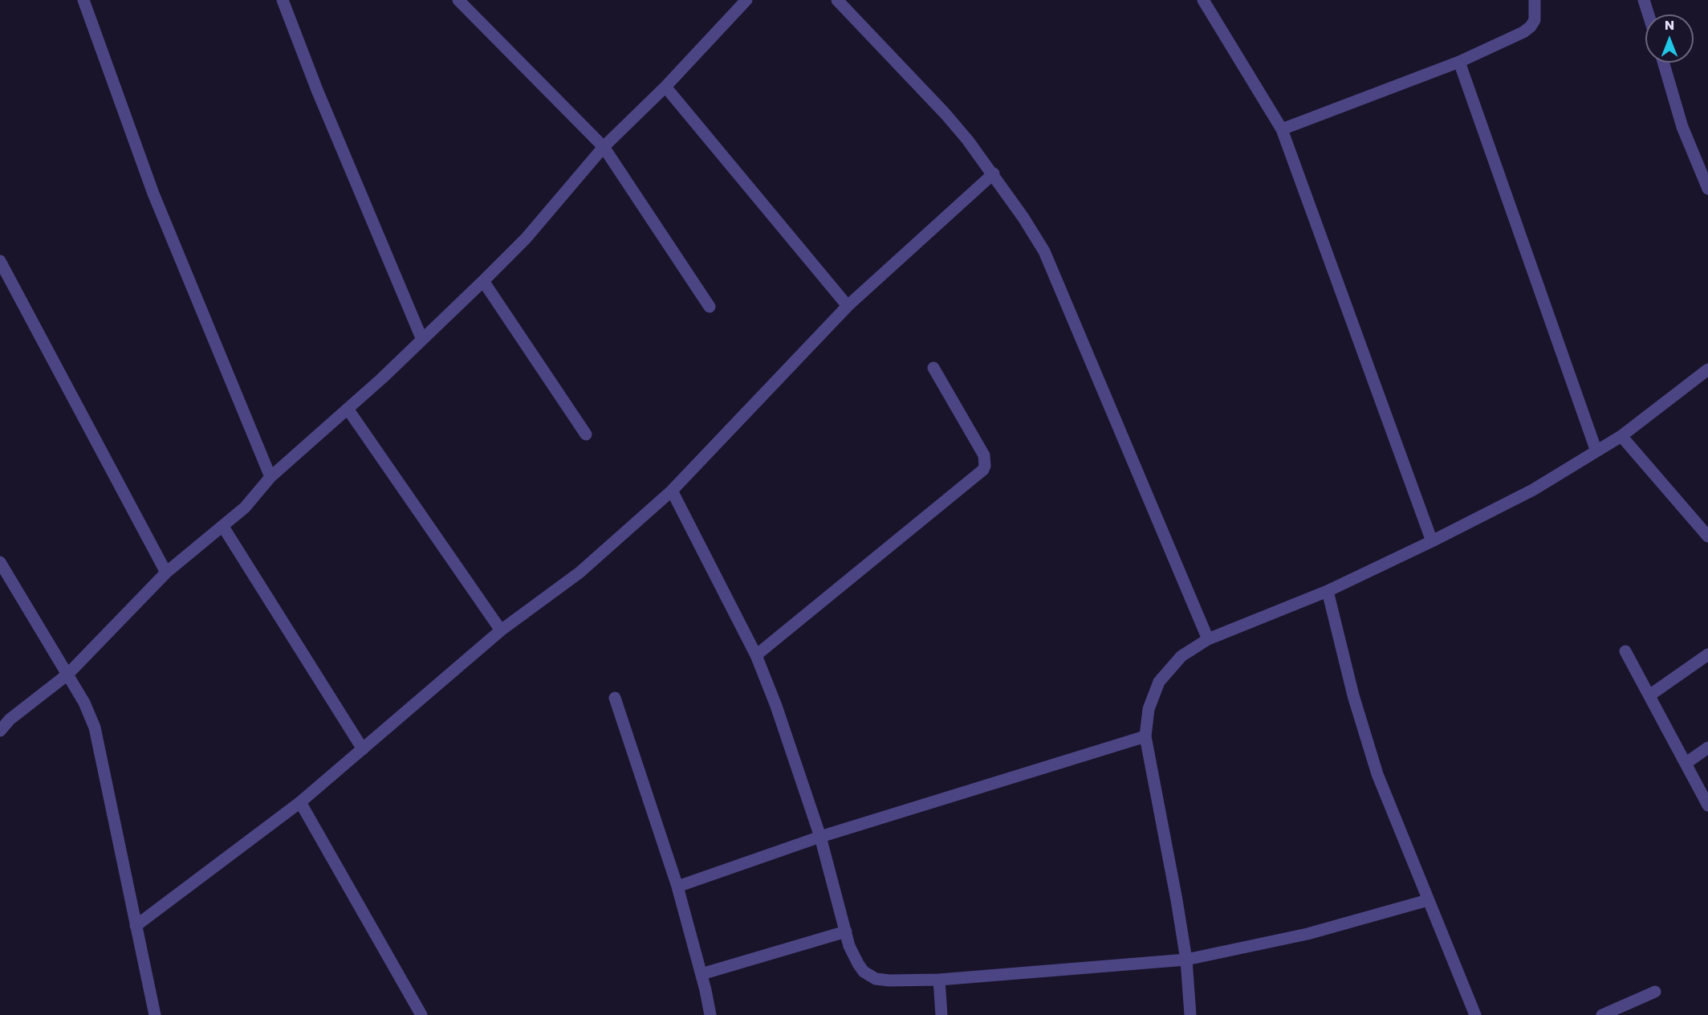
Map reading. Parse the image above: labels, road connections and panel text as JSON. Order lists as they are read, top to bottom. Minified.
{"north":"top"}
